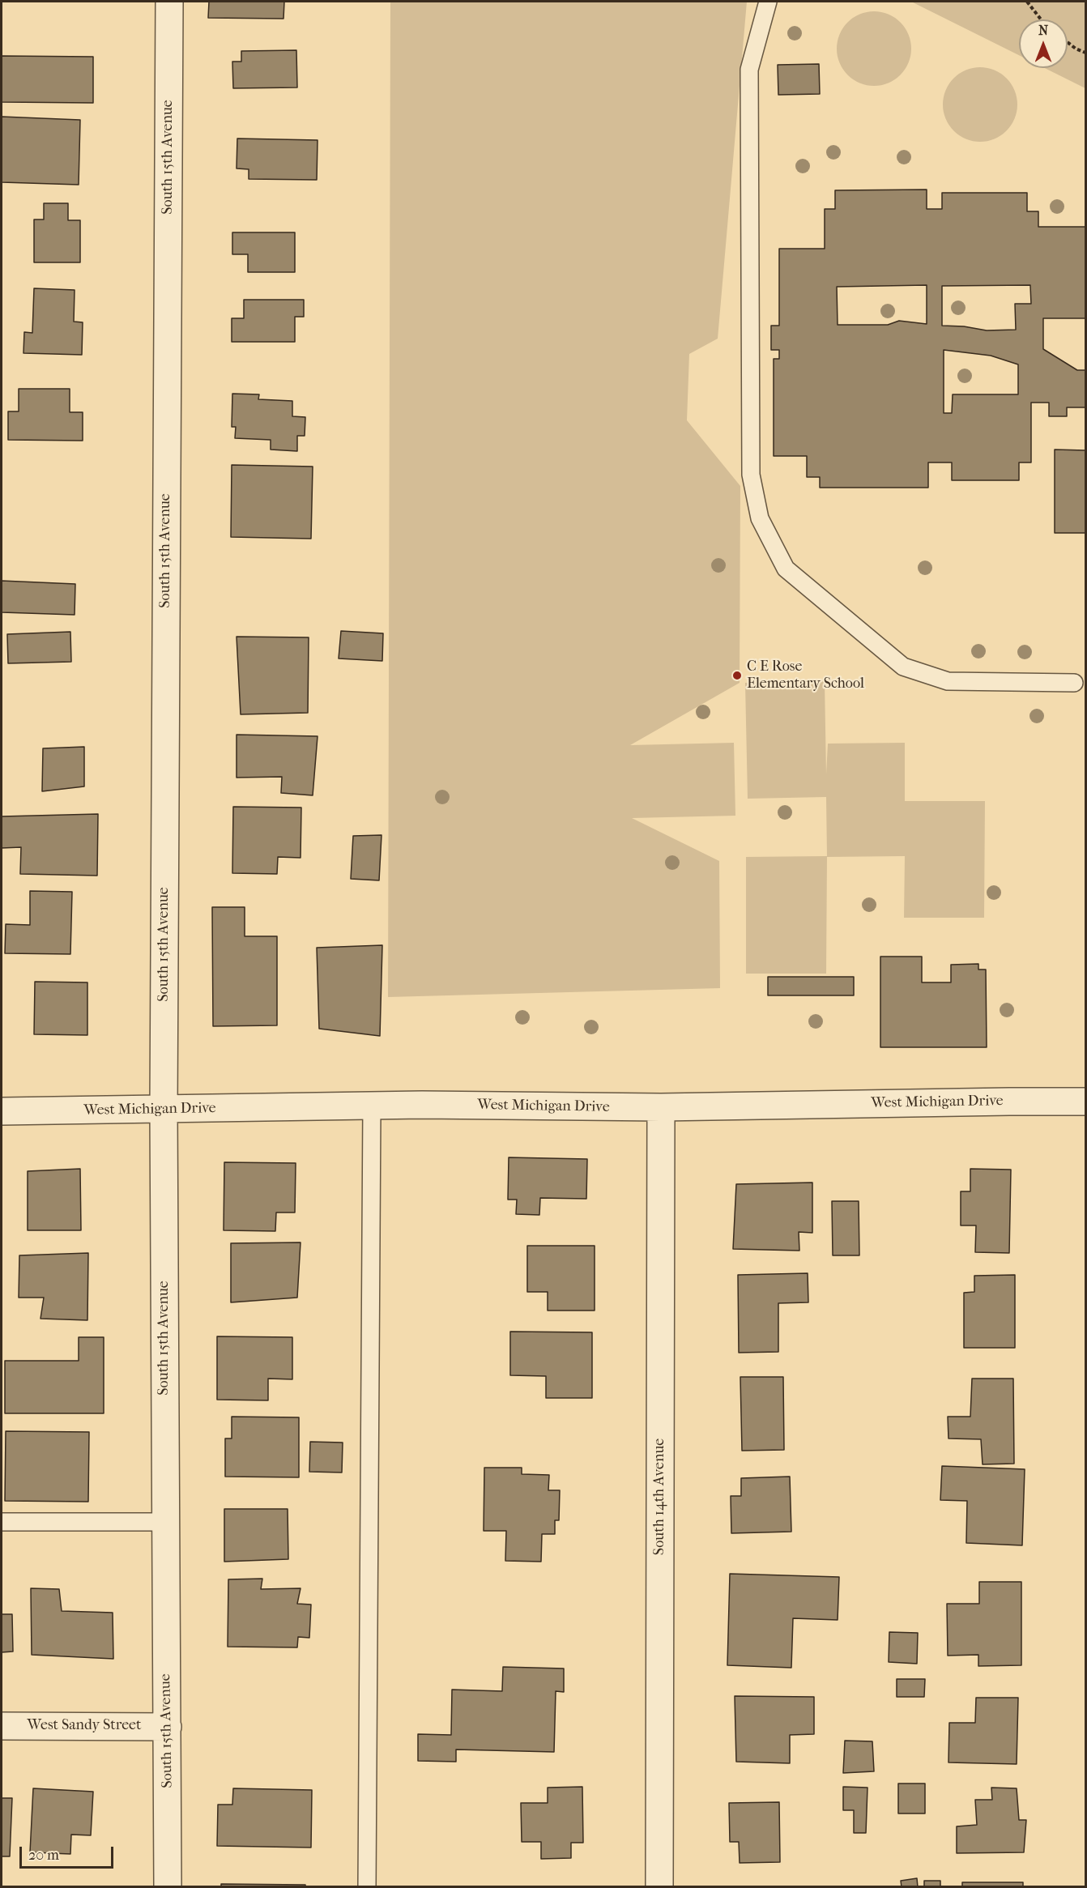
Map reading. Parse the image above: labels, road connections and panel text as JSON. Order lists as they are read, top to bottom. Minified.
{"streets":{"street":["South 15th Avenue","West Michigan Drive","South 14th Avenue","West Sandy Street"]},"crossings":[["South 15th Avenue","West Michigan Drive"],["South 15th Avenue","West Sandy Street"],["West Michigan Drive","South 14th Avenue"]],"places":["C E Rose Elementary School"],"scale_bar":"20 m","north":"top"}
